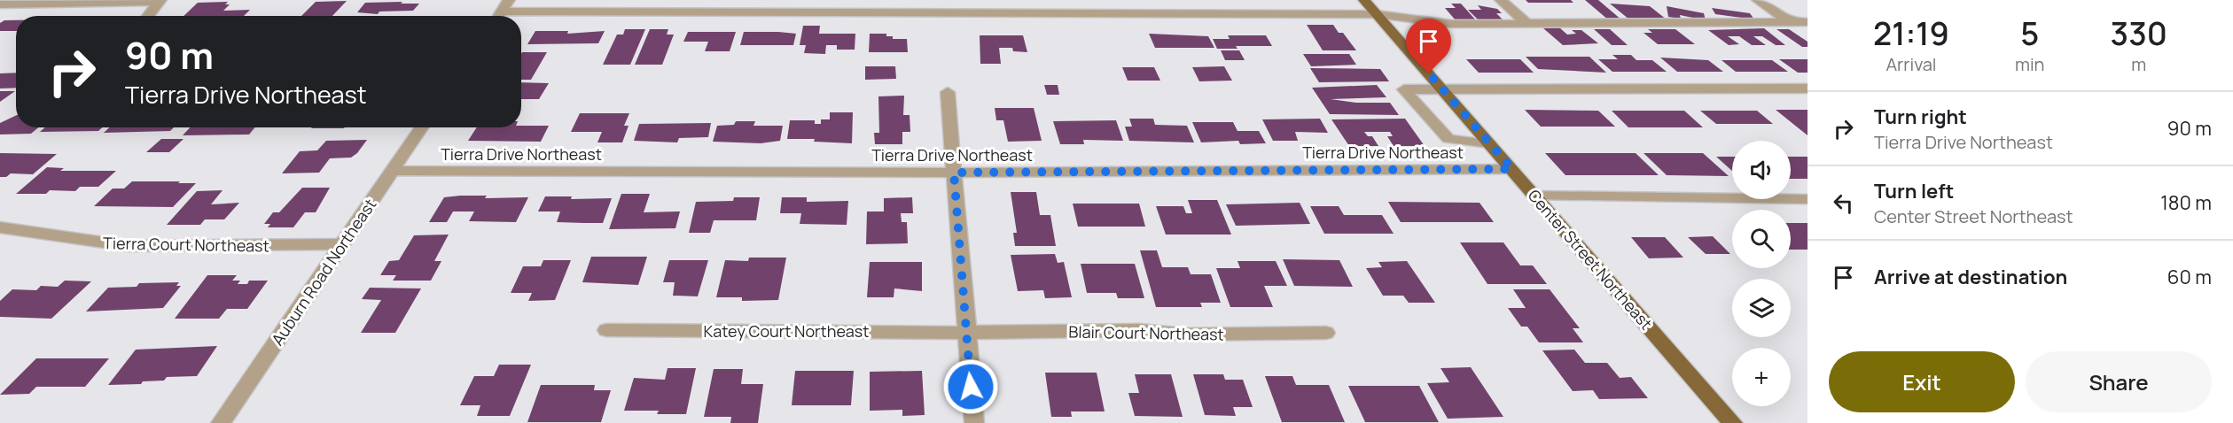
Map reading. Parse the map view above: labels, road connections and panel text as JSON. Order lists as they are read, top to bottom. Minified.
{"streets":{"main road":["Center Street Northeast"],"street":["Tierra Drive Northeast","Tierra Court Northeast","Auburn Road Northeast","Katey Court Northeast","Blair Court Northeast"]},"crossings":[["Tierra Drive Northeast","Center Street Northeast"],["Tierra Drive Northeast","Auburn Road Northeast"],["Tierra Court Northeast","Auburn Road Northeast"],["Katey Court Northeast","Blair Court Northeast"]],"page":{"eta":["21:19","Arrival","5","min","330","m"],"turn":["90 m","Tierra Drive Northeast"],"list":[{"name":"Turn right","note":"Tierra Drive Northeast","value":"90 m"},{"name":"Turn left","note":"Center Street Northeast","value":"180 m"},{"name":"Arrive at destination","value":"60 m"}],"map_buttons":"+","buttons":["Exit","Share"]}}
